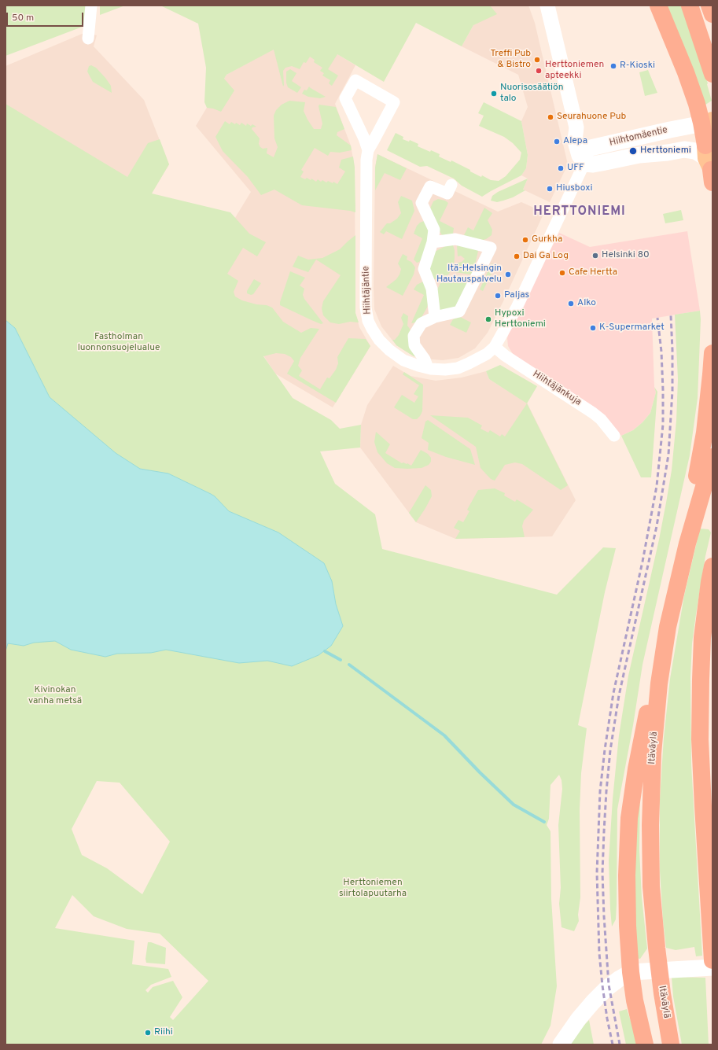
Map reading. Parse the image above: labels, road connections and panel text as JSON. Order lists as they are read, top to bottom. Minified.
{"streets":{"highway":["Itäväylä"],"main road":["Hiihtomäentie"],"street":["Hiihtäjäntie","Hiihtäjänkuja"]},"crossings":[["Hiihtomäentie","Hiihtäjäntie"],["Hiihtäjäntie","Hiihtäjänkuja"]],"districts":["HERTTONIEMI"],"parks":["Fastholman luonnonsuojelualue","Kivinokan vanha metsä","Herttoniemen siirtolapuutarha"],"places":["Treffi Pub & Bistro","R-Kioski","Herttoniemen apteekki","Nuorisosäätiön talo","Seurahuone Pub","Alepa","Herttoniemi","UFF","Hiusboxi","Gurkha","Helsinki 80","Dai Ga Log","Cafe Hertta","Itä-Helsingin Hautauspalvelu","Paljas","Alko","Hypoxi Herttoniemi","K-Supermarket","Riihi"],"scale_bar":"50 m"}
